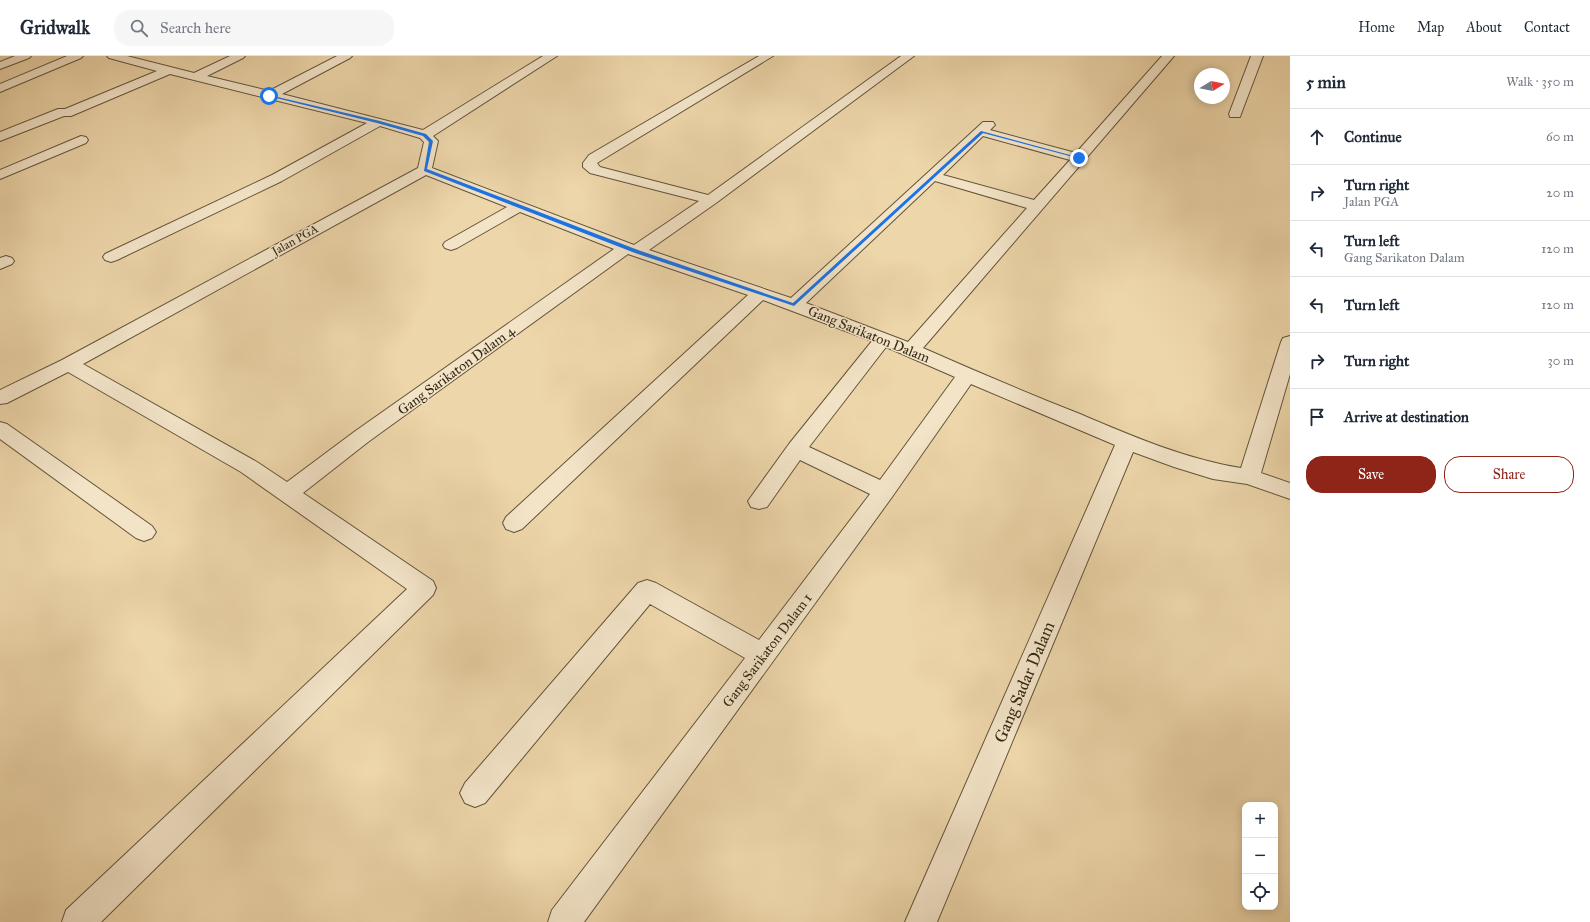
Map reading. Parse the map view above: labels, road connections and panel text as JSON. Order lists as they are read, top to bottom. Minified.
{"streets":{"street":["Jalan PGA","Gang Sarikaton Dalam","Gang Sarikaton Dalam 4","Gang Sarikaton Dalam 1","Gang Sadar Dalam"]},"crossings":[["Jalan PGA","Gang Sarikaton Dalam"],["Gang Sarikaton Dalam","Gang Sarikaton Dalam 4"],["Gang Sarikaton Dalam","Gang Sarikaton Dalam 1"],["Gang Sarikaton Dalam","Gang Sadar Dalam"]],"north":"right","page":{"header":"Gridwalk","search":"Search here","nav":["Home","Map","About","Contact"],"heading":["5 min","Walk · 350 m"],"list":[["Continue","60 m"],["Turn right","Jalan PGA","20 m"],["Turn left","Gang Sarikaton Dalam","120 m"],["Turn left","120 m"],["Turn right","30 m"],"Arrive at destination"],"buttons":["Save","Share"],"map_buttons":["+","−"]}}
